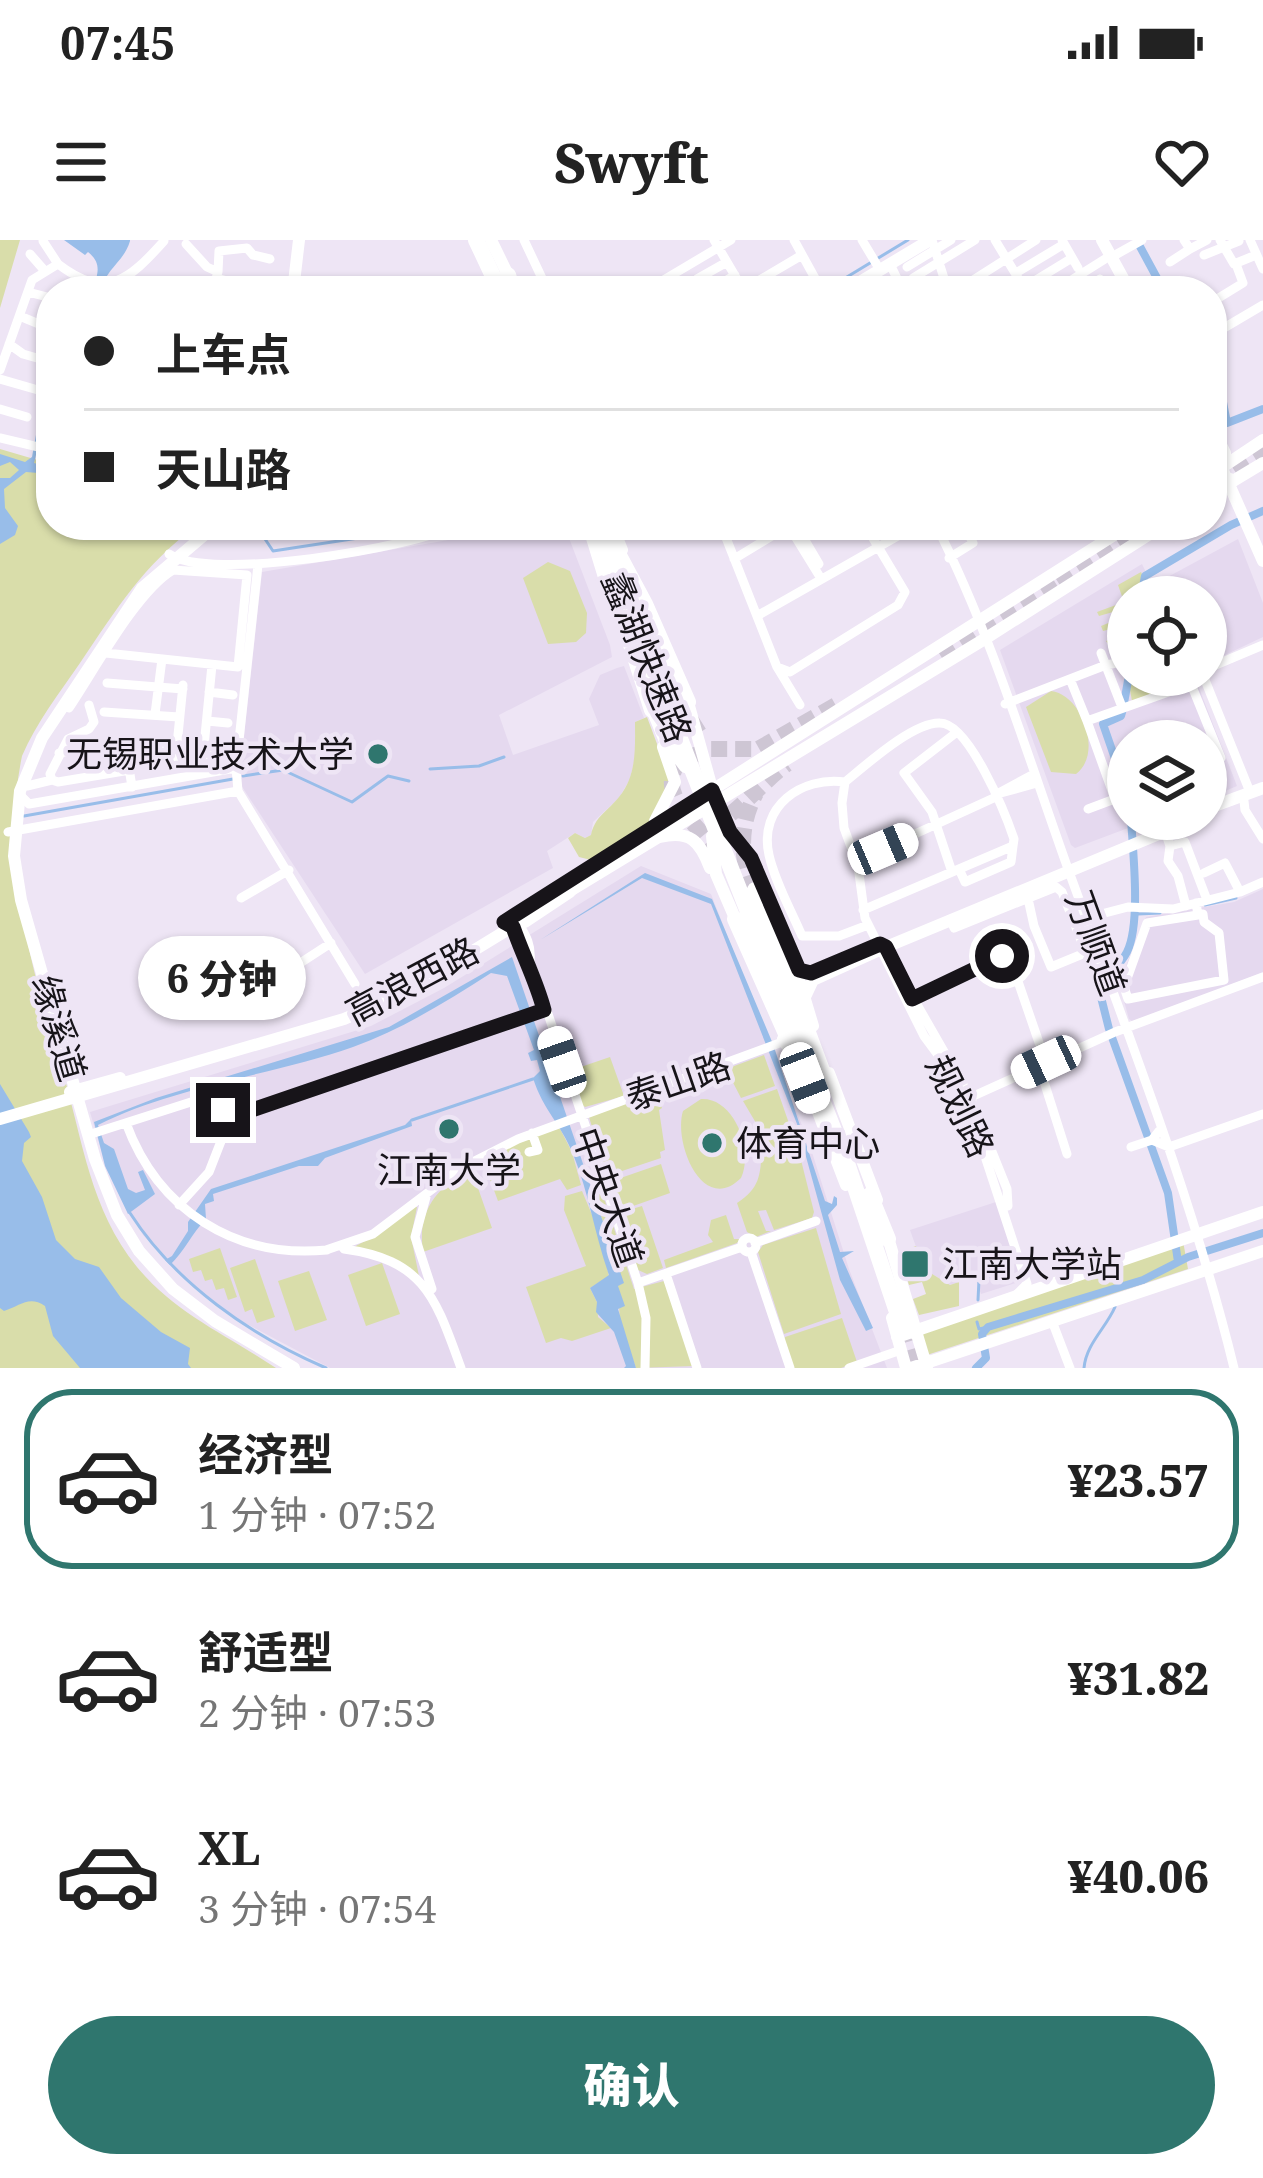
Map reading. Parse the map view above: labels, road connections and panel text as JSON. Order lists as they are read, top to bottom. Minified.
{"streets":{"highway":["蠡湖快速路"],"main road":["高浪西路","缘溪道"],"street":["万顺道","泰山路","规划路","中央大道"]},"crossings":[["高浪西路","缘溪道"],["高浪西路","中央大道"],["泰山路","中央大道"]],"places":{"other":["无锡职业技术大学","江南大学","体育中心"],"transit":["江南大学站"]},"page":{"status":"07:45","header":"Swyft","banner":["上车点","天山路"],"bubble":"6 分钟","list":[{"name":"经济型","note":"1 分钟 · 07:52","value":"¥23.57"},{"name":"舒适型","note":"2 分钟 · 07:53","value":"¥31.82"},{"name":"XL","note":"3 分钟 · 07:54","value":"¥40.06"}],"buttons":"确认"}}
